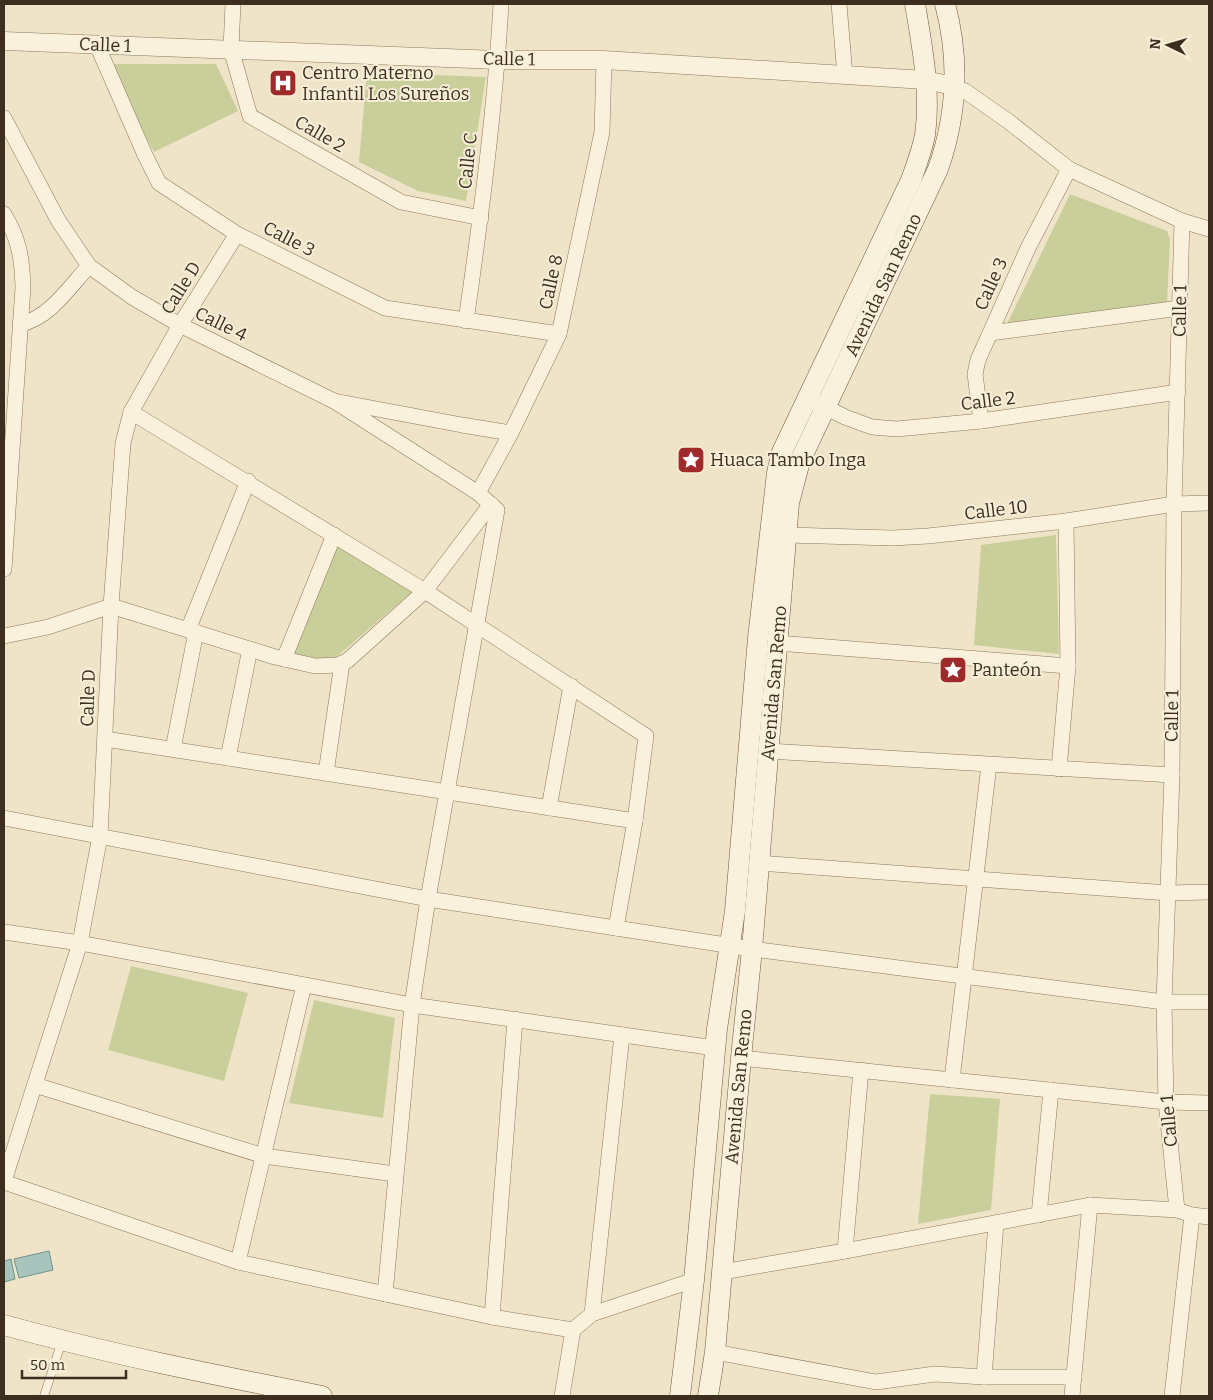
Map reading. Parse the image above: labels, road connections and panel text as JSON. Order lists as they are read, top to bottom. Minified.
{"streets":{"main road":["Avenida San Remo"],"street":["Calle 1","Calle 2","Calle C","Calle 3","Calle 8","Calle D","Calle 4","Calle 10"]},"crossings":[["Calle 1","Calle 2"],["Calle 1","Calle C"],["Calle 1","Calle 3"],["Calle 1","Calle 8"],["Calle 1","Avenida San Remo"],["Calle 1","Calle 10"],["Calle 2","Calle C"],["Calle 2","Calle 3"],["Calle 2","Avenida San Remo"],["Calle C","Calle 3"],["Calle 3","Calle 8"],["Calle 3","Calle D"],["Calle 8","Calle 4"],["Avenida San Remo","Calle 10"],["Calle D","Calle 4"]],"places":{"hospital":["Centro Materno Infantil Los Sureños"],"place":["Huaca Tambo Inga","Panteón"]},"scale_bar":"50 m","north":"left"}
